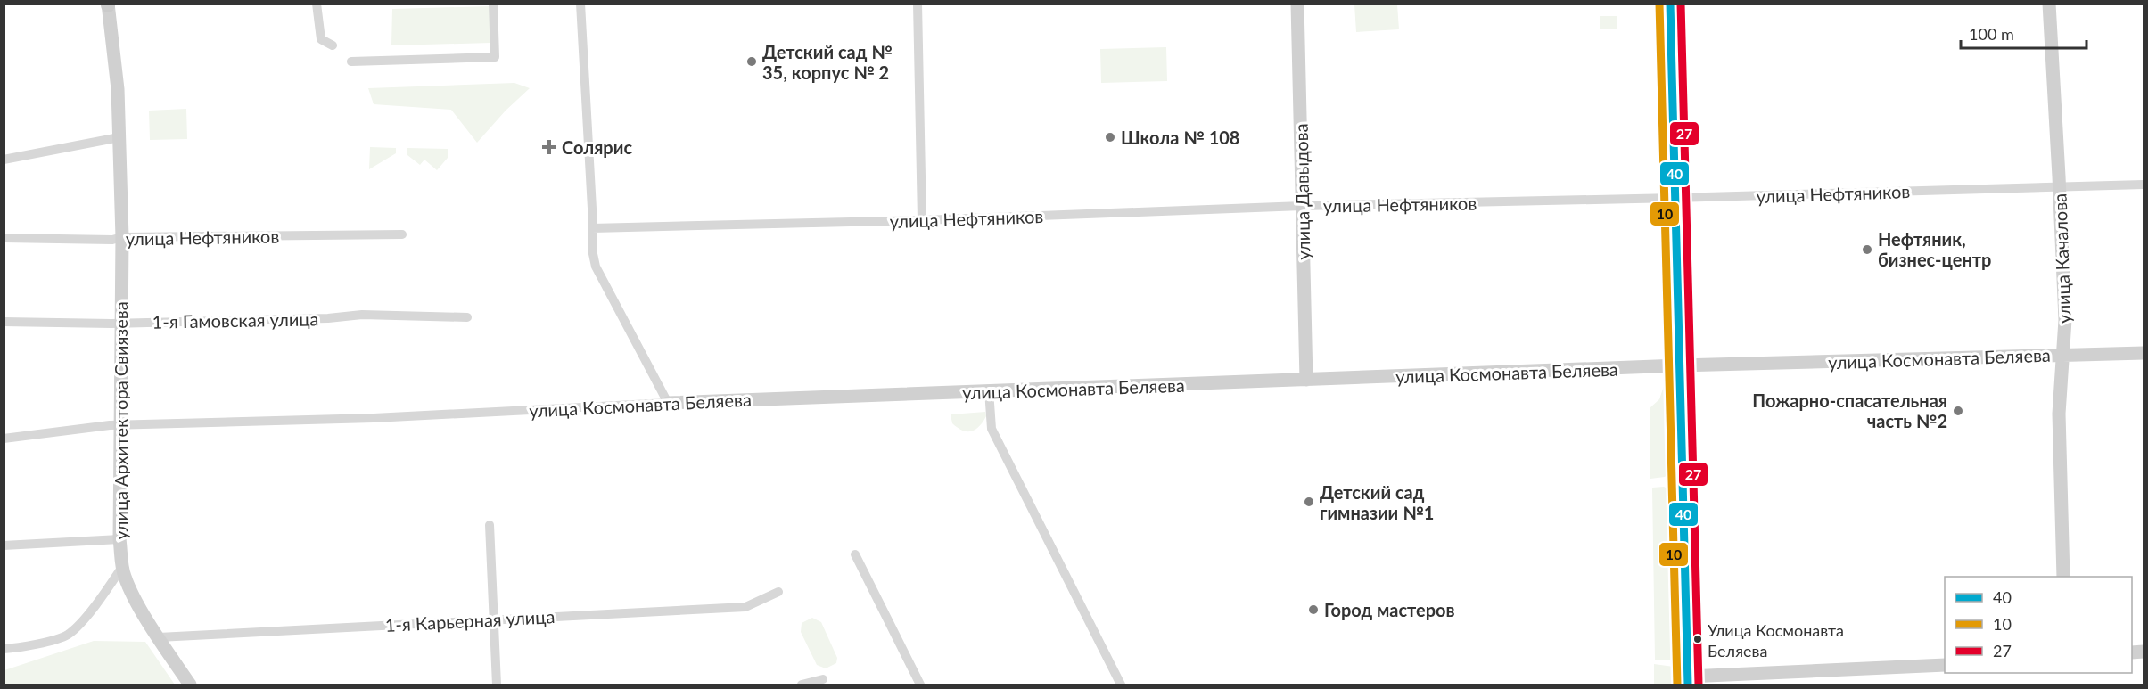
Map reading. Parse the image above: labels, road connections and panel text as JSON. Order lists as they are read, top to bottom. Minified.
{"streets":{"street":["улица Давыдова","улица Нефтяников","улица Качалова","1-я Гамовская улица","улица Космонавта Беляева","улица Архитектора Свиязева","1-я Карьерная улица"]},"crossings":[["улица Давыдова","улица Нефтяников"],["улица Давыдова","улица Космонавта Беляева"],["улица Нефтяников","улица Качалова"],["улица Нефтяников","улица Архитектора Свиязева"],["улица Качалова","улица Космонавта Беляева"],["1-я Гамовская улица","улица Архитектора Свиязева"],["улица Космонавта Беляева","улица Архитектора Свиязева"],["улица Архитектора Свиязева","1-я Карьерная улица"]],"places":{"other":["Детский сад № 35, корпус № 2","Школа № 108","Нефтяник, бизнес-центр","Пожарно-спасательная часть №2","Детский сад гимназии №1","Город мастеров","Улица Космонавта Беляева"],"health":["Солярис"]},"lines":["transit line 40","transit line 10","transit line 27"],"legend":["40","10","27"],"scale_bar":"100 m"}
